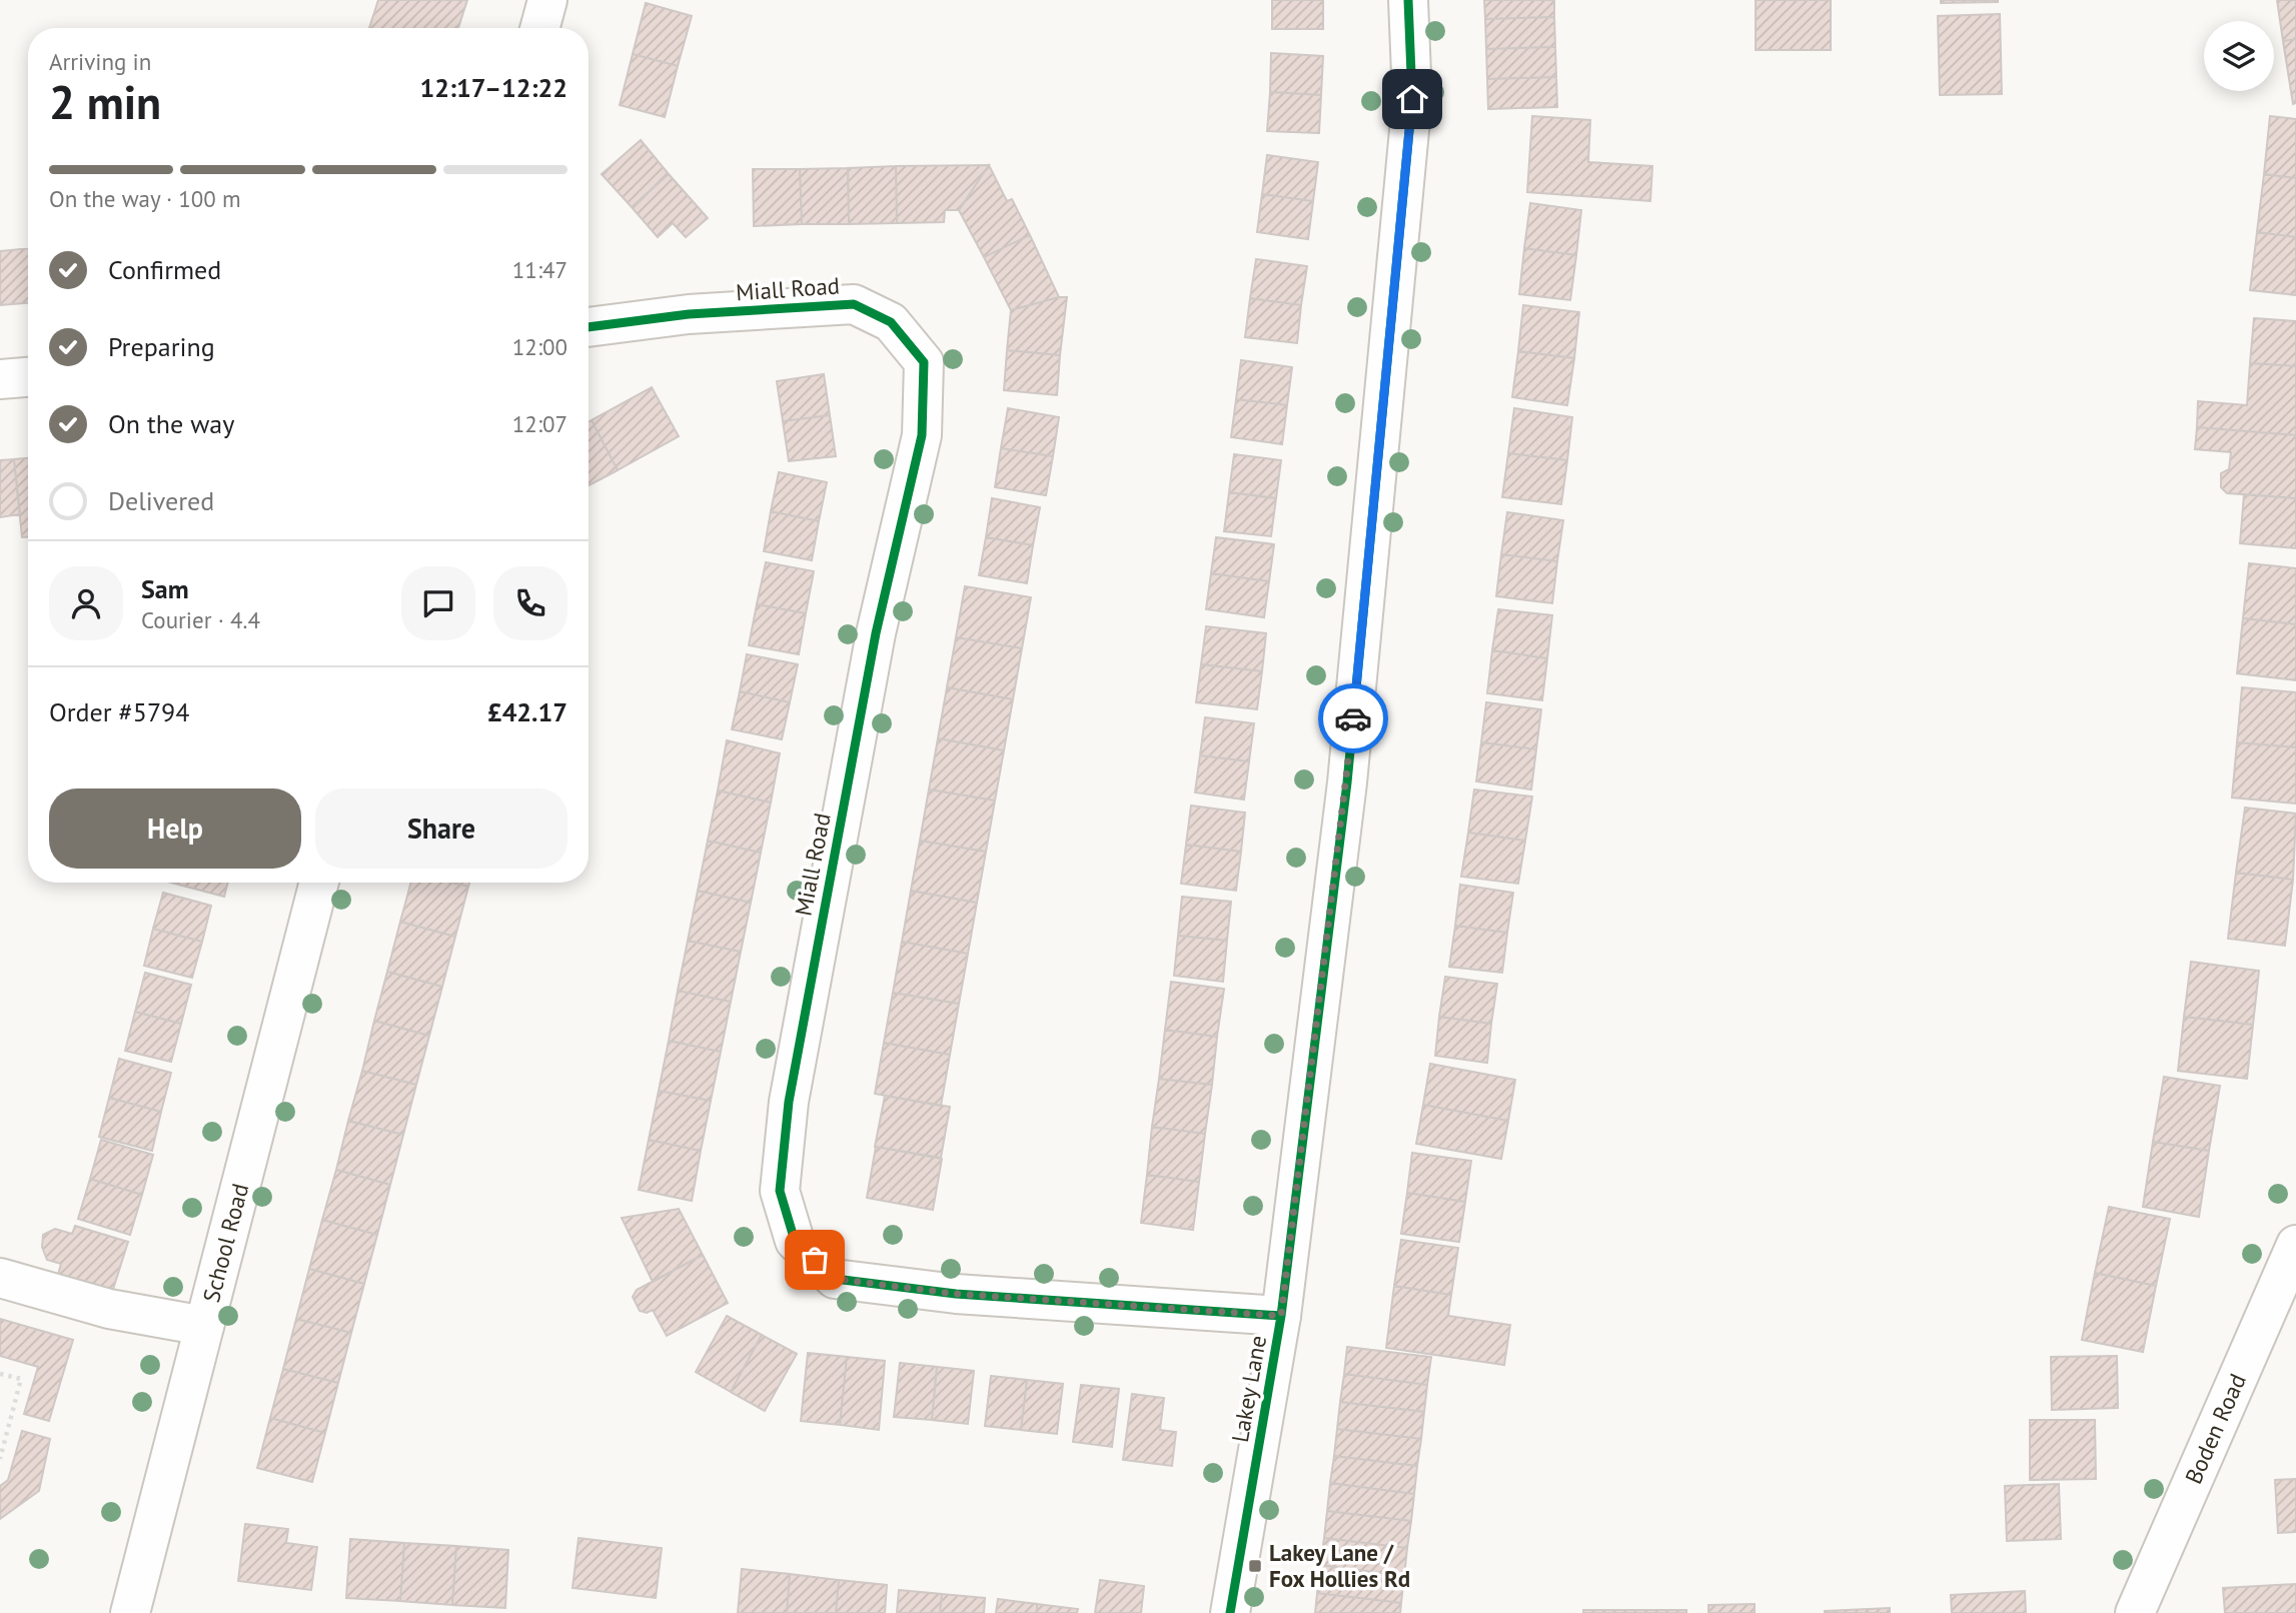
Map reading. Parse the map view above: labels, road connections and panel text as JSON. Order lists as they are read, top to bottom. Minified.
{"streets":{"street":["Miall Road","School Road","Lakey Lane","Boden Road"]},"crossings":[["Miall Road","Lakey Lane"]],"places":{"transit":["Lakey Lane / Fox Hollies Rd"]},"page":{"heading":["2 min","Arriving in","12:17–12:22"],"panel":["Sam","Courier · 4.4","Order #5794","£42.17"],"bar":"On the way · 100 m","list":[["Confirmed","11:47"],["Preparing","12:00"],["On the way","12:07"],"Delivered"],"buttons":["Help","Share"]}}
